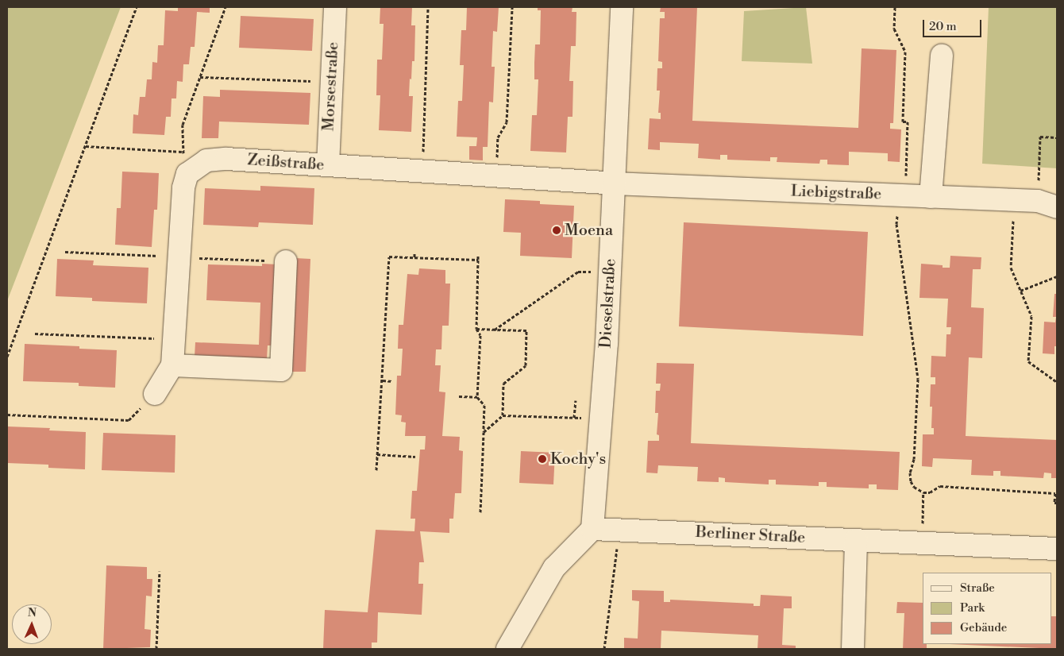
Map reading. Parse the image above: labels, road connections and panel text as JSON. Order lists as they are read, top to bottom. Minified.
{"streets":{"street":["Morsestraße","Zeißstraße","Liebigstraße","Dieselstraße","Berliner Straße"]},"crossings":[["Morsestraße","Zeißstraße"],["Zeißstraße","Liebigstraße"],["Zeißstraße","Dieselstraße"],["Liebigstraße","Dieselstraße"],["Dieselstraße","Berliner Straße"]],"places":["Moena","Kochy's"],"legend":["Straße","Park","Gebäude"],"scale_bar":"20 m","north":"top"}
